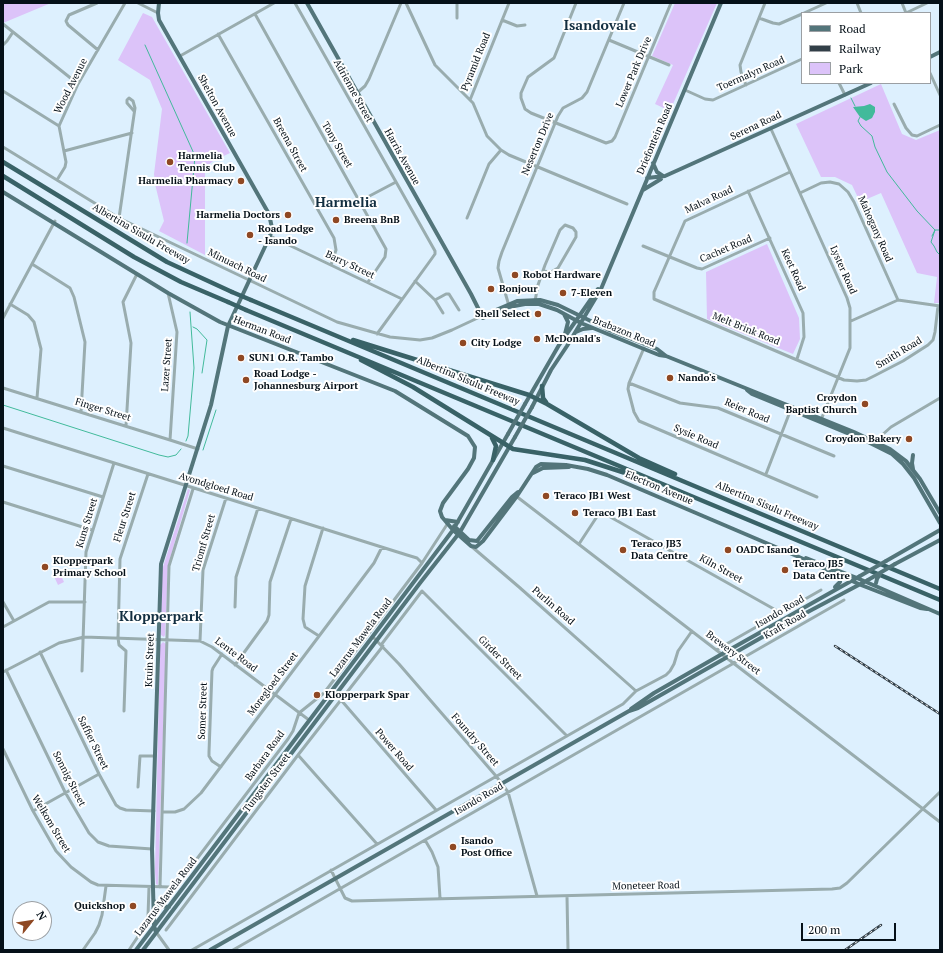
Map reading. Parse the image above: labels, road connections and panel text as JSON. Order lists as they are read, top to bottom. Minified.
{"streets":{"highway":["Albertina Sisulu Freeway"],"main road":["Shelton Avenue","Serena Road","Driefontein Road","Harris Avenue","Herman Road","Brabazon Road","Electron Avenue","Purlin Road","Isando Road","Lazarus Mawela Road","Kruin Street"],"street":["Pyramid Road","Lower Park Drive","Toermalyn Road","Wood Avenue","Adrienne Street","Neserton Drive","Breena Street","Tony Street","Malva Road","Mahogany Road","Cachet Road","Barry Street","Minuach Road","Keet Road","Lyster Road","Melt Brink Road","Smith Road","Lazer Street","Finger Street","Reier Road","Sysie Road","Avondgloed Road","Fleur Street","Kuns Street","Triomf Street","Kiln Street","Kraft Road","Brewery Street","Lente Road","Girder Street","Moregloed Street","Somer Street","Foundry Street","Saffier Street","Power Road","Barbara Road","Sonnig Street","Tungsten Street","Welkom Street","Moneteer Road"]},"crossings":[["Pyramid Road","Neserton Drive"],["Lower Park Drive","Neserton Drive"],["Toermalyn Road","Driefontein Road"],["Wood Avenue","Minuach Road"],["Shelton Avenue","Barry Street"],["Shelton Avenue","Minuach Road"],["Shelton Avenue","Herman Road"],["Shelton Avenue","Kruin Street"],["Serena Road","Driefontein Road"],["Serena Road","Lyster Road"],["Driefontein Road","Brabazon Road"],["Driefontein Road","Lazarus Mawela Road"],["Breena Street","Barry Street"],["Tony Street","Barry Street"],["Harris Avenue","Minuach Road"],["Malva Road","Cachet Road"],["Malva Road","Keet Road"],["Malva Road","Lyster Road"],["Malva Road","Melt Brink Road"],["Mahogany Road","Lyster Road"],["Cachet Road","Keet Road"],["Keet Road","Melt Brink Road"],["Lyster Road","Melt Brink Road"],["Lyster Road","Brabazon Road"],["Lyster Road","Smith Road"],["Melt Brink Road","Smith Road"],["Herman Road","Lazer Street"],["Herman Road","Kruin Street"],["Brabazon Road","Sysie Road"],["Brabazon Road","Lazarus Mawela Road"],["Lazer Street","Finger Street"],["Finger Street","Kruin Street"],["Reier Road","Sysie Road"],["Avondgloed Road","Fleur Street"],["Avondgloed Road","Kuns Street"],["Avondgloed Road","Triomf Street"],["Avondgloed Road","Kruin Street"],["Avondgloed Road","Moregloed Street"],["Electron Avenue","Purlin Road"],["Electron Avenue","Isando Road"],["Electron Avenue","Lazarus Mawela Road"],["Electron Avenue","Brewery Street"],["Fleur Street","Lente Road"],["Kuns Street","Lente Road"],["Triomf Street","Lente Road"],["Kiln Street","Brewery Street"],["Purlin Road","Isando Road"],["Purlin Road","Lazarus Mawela Road"],["Isando Road","Kraft Road"],["Isando Road","Brewery Street"],["Isando Road","Girder Street"],["Isando Road","Foundry Street"],["Isando Road","Power Road"],["Isando Road","Moneteer Road"],["Kraft Road","Brewery Street"],["Lazarus Mawela Road","Lente Road"],["Lazarus Mawela Road","Kruin Street"],["Lazarus Mawela Road","Foundry Street"],["Brewery Street","Moneteer Road"],["Lente Road","Kruin Street"],["Lente Road","Moregloed Street"],["Lente Road","Somer Street"],["Lente Road","Saffier Street"],["Lente Road","Barbara Road"],["Lente Road","Sonnig Street"],["Girder Street","Tungsten Street"],["Kruin Street","Moregloed Street"],["Kruin Street","Saffier Street"],["Kruin Street","Barbara Road"],["Kruin Street","Sonnig Street"],["Kruin Street","Welkom Street"],["Moregloed Street","Somer Street"],["Foundry Street","Tungsten Street"],["Foundry Street","Moneteer Road"],["Power Road","Tungsten Street"],["Barbara Road","Welkom Street"]],"districts":["Isandovale","Harmelia","Klopperpark"],"places":["Harmelia Tennis Club","Harmelia Pharmacy","Harmelia Doctors","Breena BnB","Road Lodge - Isando","Robot Hardware","Bonjour","7-Eleven","Shell Select","McDonald's","City Lodge","SUN1 O.R. Tambo","Nando's","Road Lodge - Johannesburg Airport","Croydon Baptist Church","Croydon Bakery","Teraco JB1 West","Teraco JB1 East","Teraco JB3 Data Centre","OADC Isando","Klopperpark Primary School","Teraco JB5 Data Centre","Klopperpark Spar","Isando Post Office","Quickshop"],"legend":["Road","Railway","Park"],"scale_bar":"200 m","north":"top right"}
